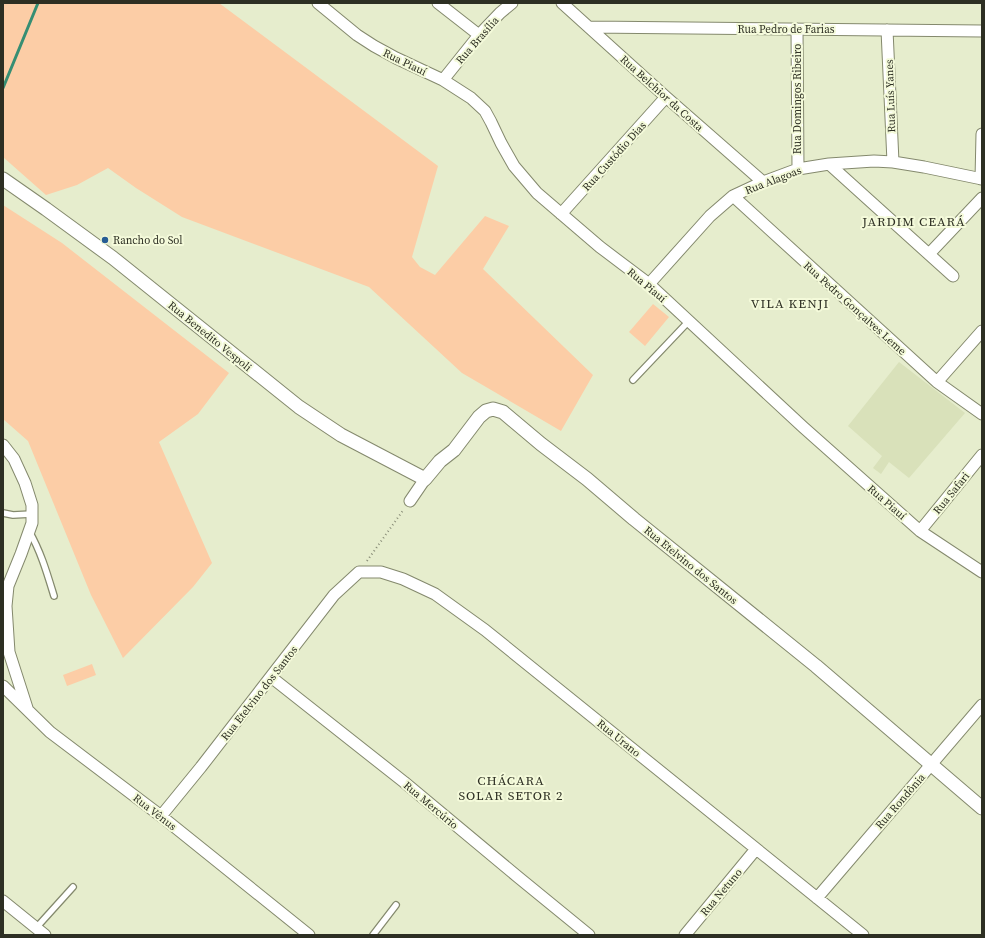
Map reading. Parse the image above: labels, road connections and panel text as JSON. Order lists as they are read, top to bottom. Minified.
{"streets":{"street":["Rua Pedro de Farias","Rua Brasília","Rua Piauí","Rua Belchior da Costa","Rua Luís Yanes","Rua Domingos Ribeiro","Rua Custódio Dias","Rua Alagoas","Rua Pedro Gonçalves Leme","Rua Benedito Vespoli","Rua Safari","Rua Etelvino dos Santos","Rua Urano","Rua Rondônia","Rua Mercúrio","Rua Vênus","Rua Netuno"]},"crossings":[["Rua Pedro de Farias","Rua Belchior da Costa"],["Rua Pedro de Farias","Rua Luís Yanes"],["Rua Pedro de Farias","Rua Domingos Ribeiro"],["Rua Brasília","Rua Piauí"],["Rua Piauí","Rua Custódio Dias"],["Rua Piauí","Rua Alagoas"],["Rua Piauí","Rua Safari"],["Rua Belchior da Costa","Rua Custódio Dias"],["Rua Belchior da Costa","Rua Alagoas"],["Rua Luís Yanes","Rua Alagoas"],["Rua Domingos Ribeiro","Rua Alagoas"],["Rua Alagoas","Rua Pedro Gonçalves Leme"],["Rua Benedito Vespoli","Rua Etelvino dos Santos"],["Rua Etelvino dos Santos","Rua Urano"],["Rua Etelvino dos Santos","Rua Rondônia"],["Rua Etelvino dos Santos","Rua Mercúrio"],["Rua Etelvino dos Santos","Rua Vênus"],["Rua Urano","Rua Rondônia"],["Rua Urano","Rua Netuno"]],"districts":["JARDIM CEARÁ","VILA KENJI","CHÁCARA SOLAR SETOR 2"],"places":["Rancho do Sol"]}
